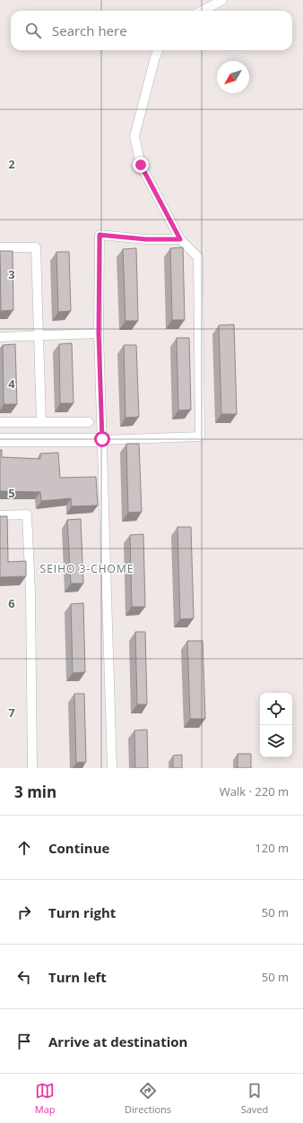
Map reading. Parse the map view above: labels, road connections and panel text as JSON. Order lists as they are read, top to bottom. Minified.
{"districts":["SEIHO 3-CHOME"],"north":"bottom left","page":{"search":"Search here","heading":["3 min","Walk · 220 m"],"list":[["Continue","120 m"],["Turn right","50 m"],["Turn left","50 m"],"Arrive at destination"],"nav":["Map","Directions","Saved"]},"grid":{"rows":["2","3","4","5","6","7"]}}
